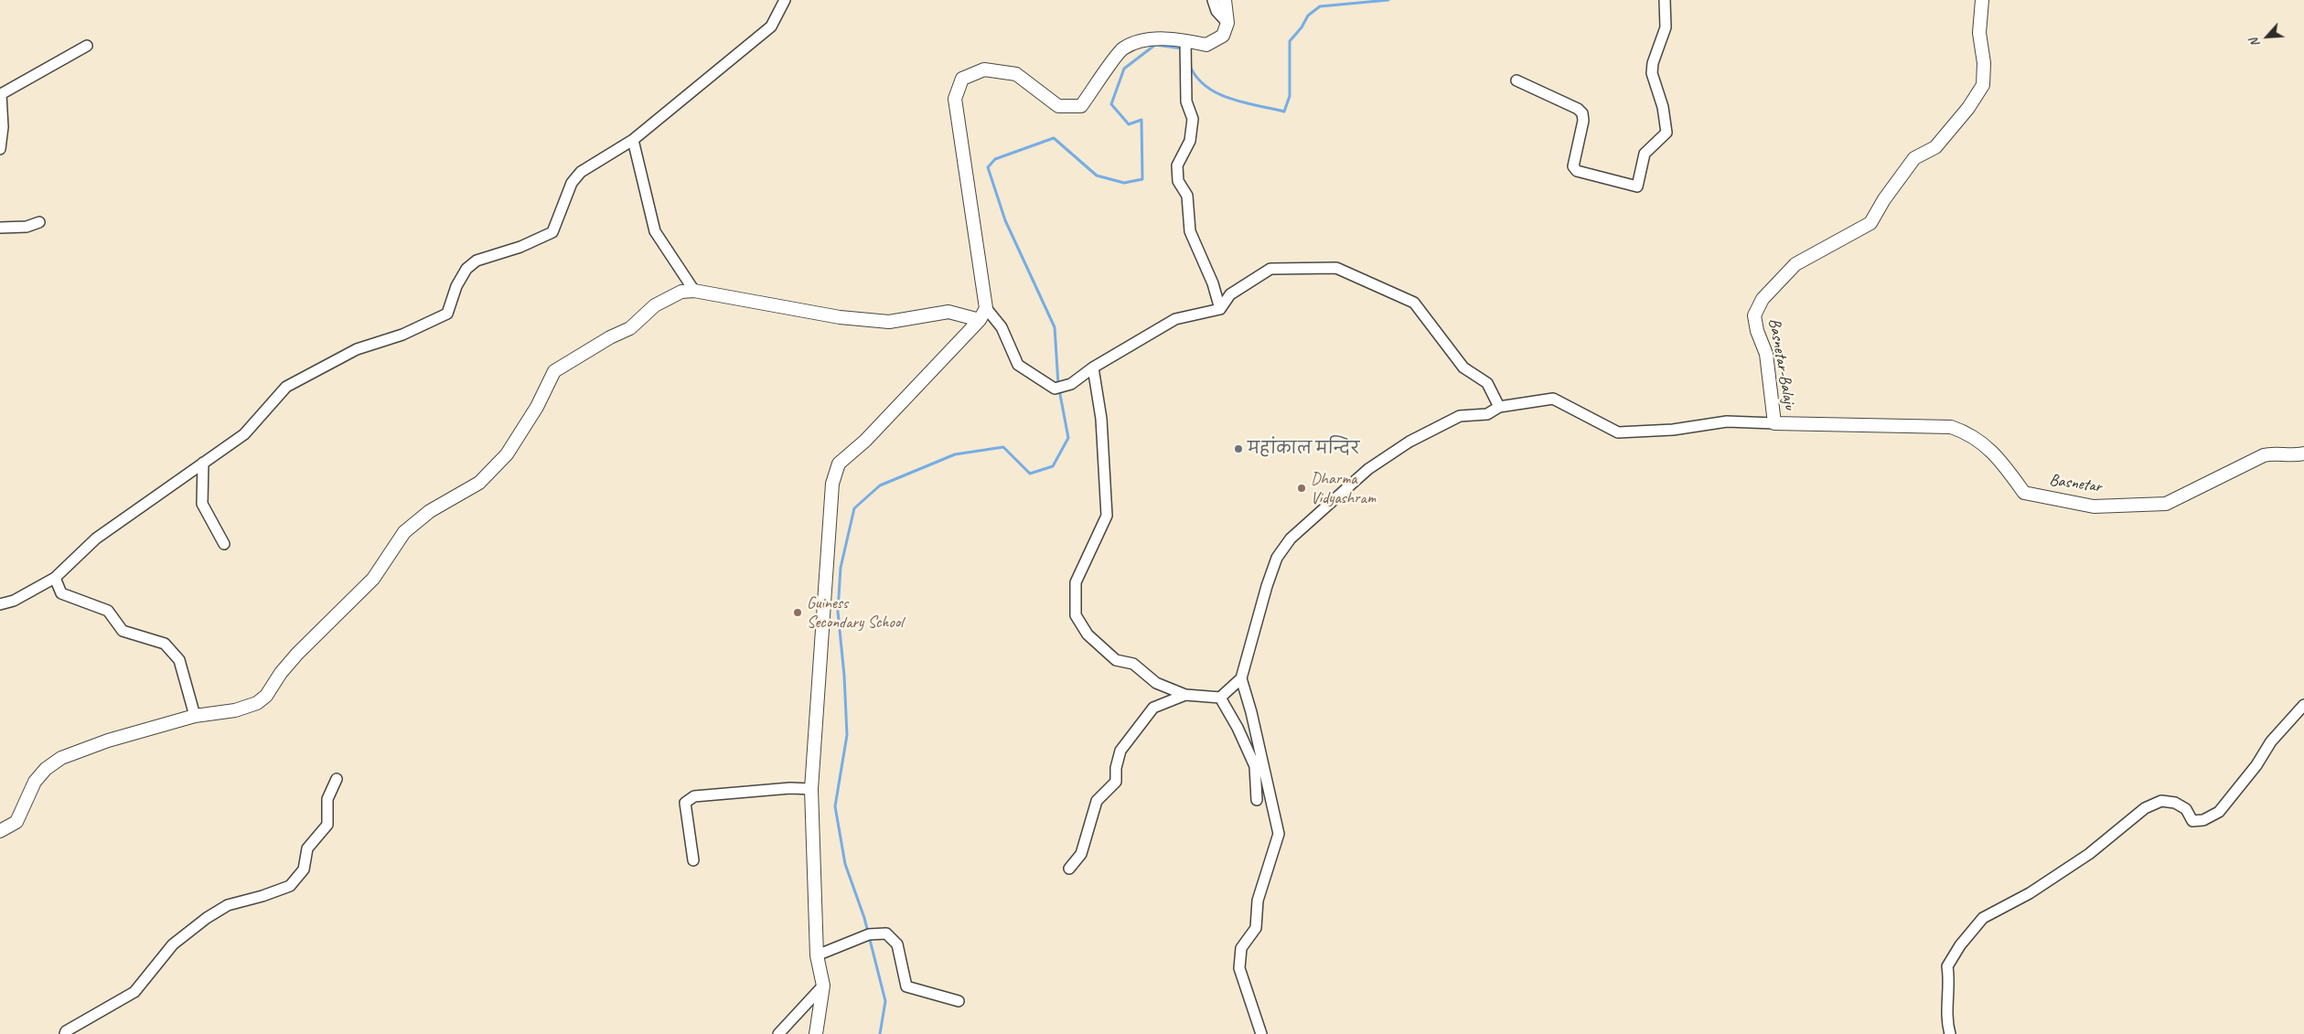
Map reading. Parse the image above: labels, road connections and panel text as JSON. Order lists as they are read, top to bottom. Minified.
{"streets":{"street":["Basnetar-Balaju","Basnetar"]},"crossings":[["Basnetar-Balaju","Basnetar"]],"places":["महांकाल मन्दिर","Dharma Vidyashram","Guiness Secondary School"],"north":"bottom left"}
